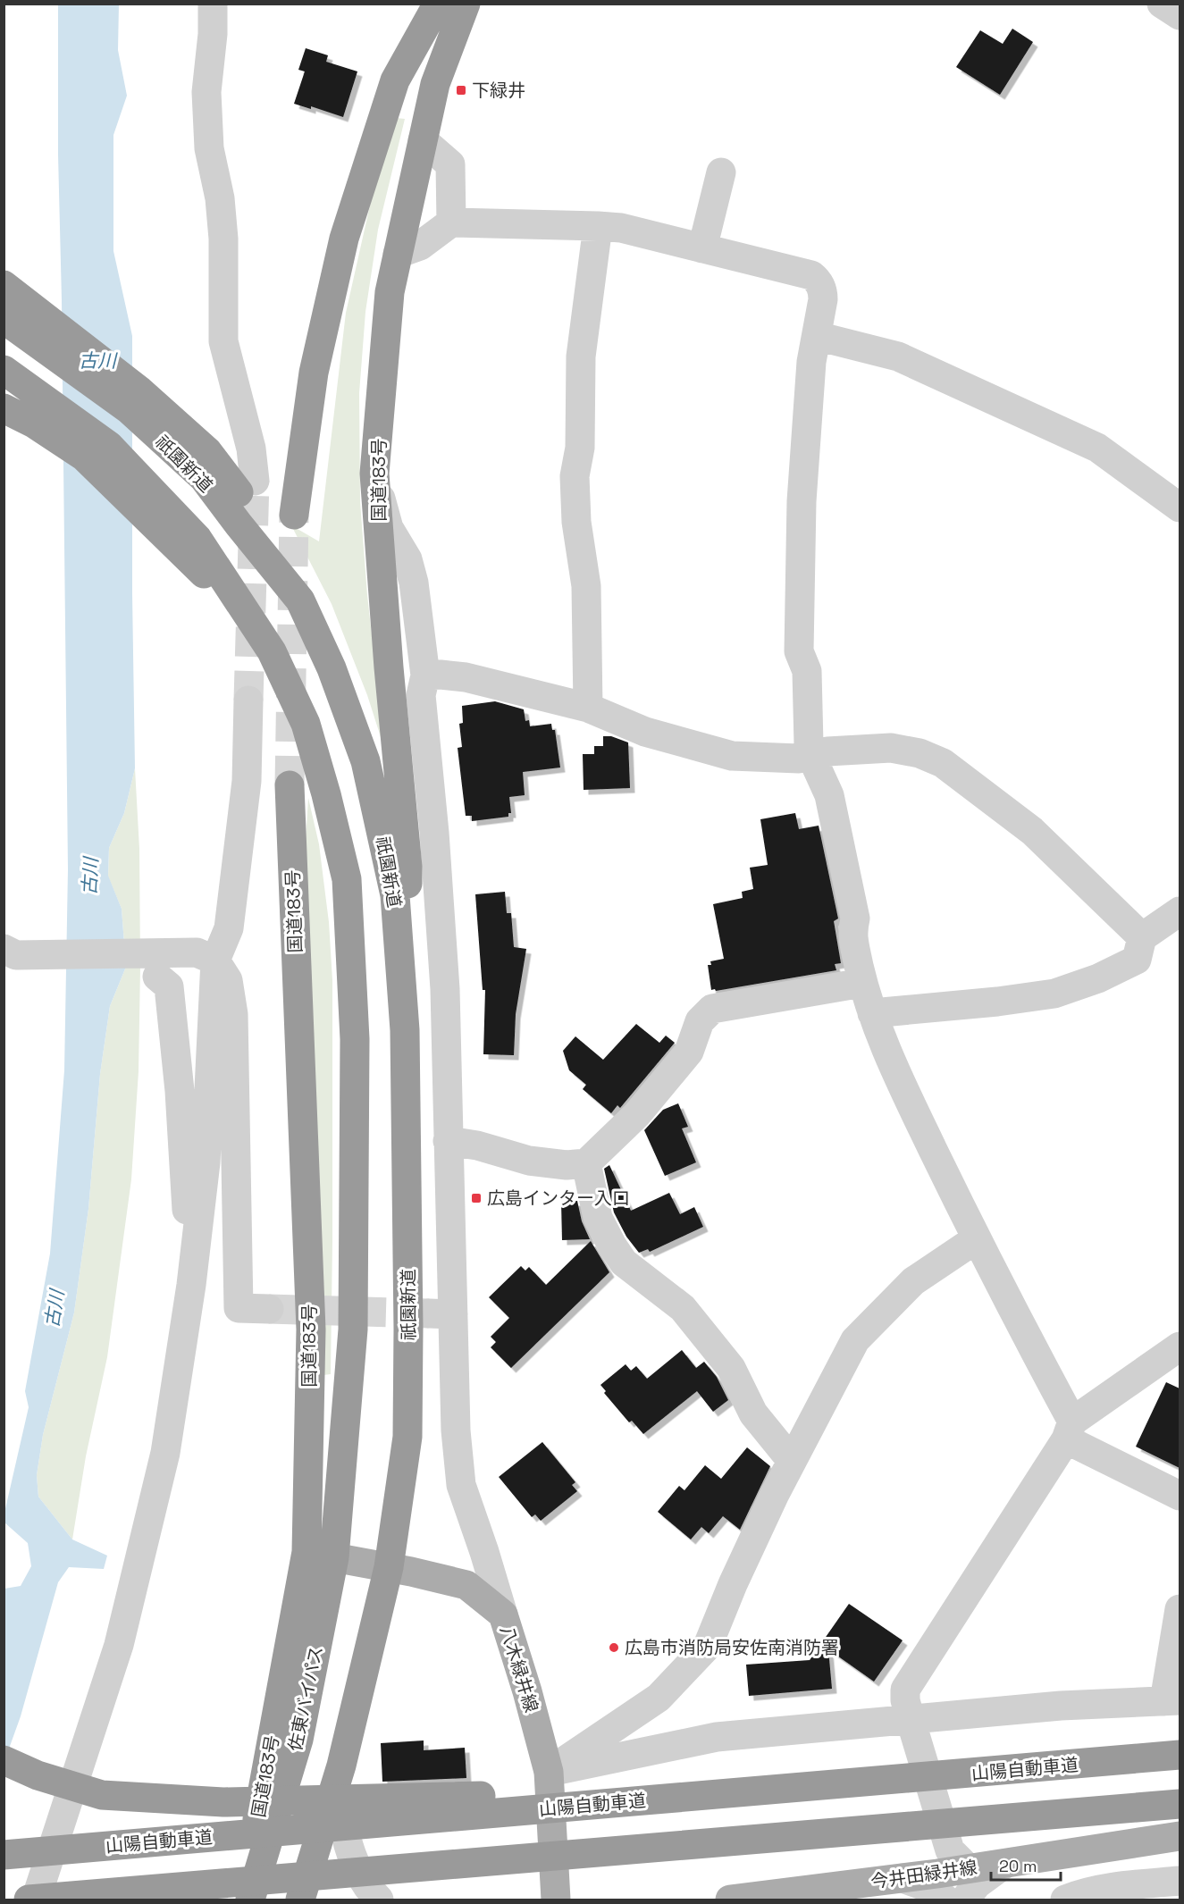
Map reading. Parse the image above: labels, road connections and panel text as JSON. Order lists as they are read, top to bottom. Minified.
{"streets":{"highway":["祇園新道","国道183号","佐東バイパス","山陽自動車道"],"main road":["八木緑井線","今井田緑井線"]},"crossings":[["祇園新道","国道183号"],["祇園新道","八木緑井線"],["国道183号","八木緑井線"],["国道183号","佐東バイパス"],["八木緑井線","佐東バイパス"]],"water":["古川"],"places":{"transit":["下緑井","広島インター入口"],"other":["広島市消防局安佐南消防署"]},"scale_bar":"20 m"}
